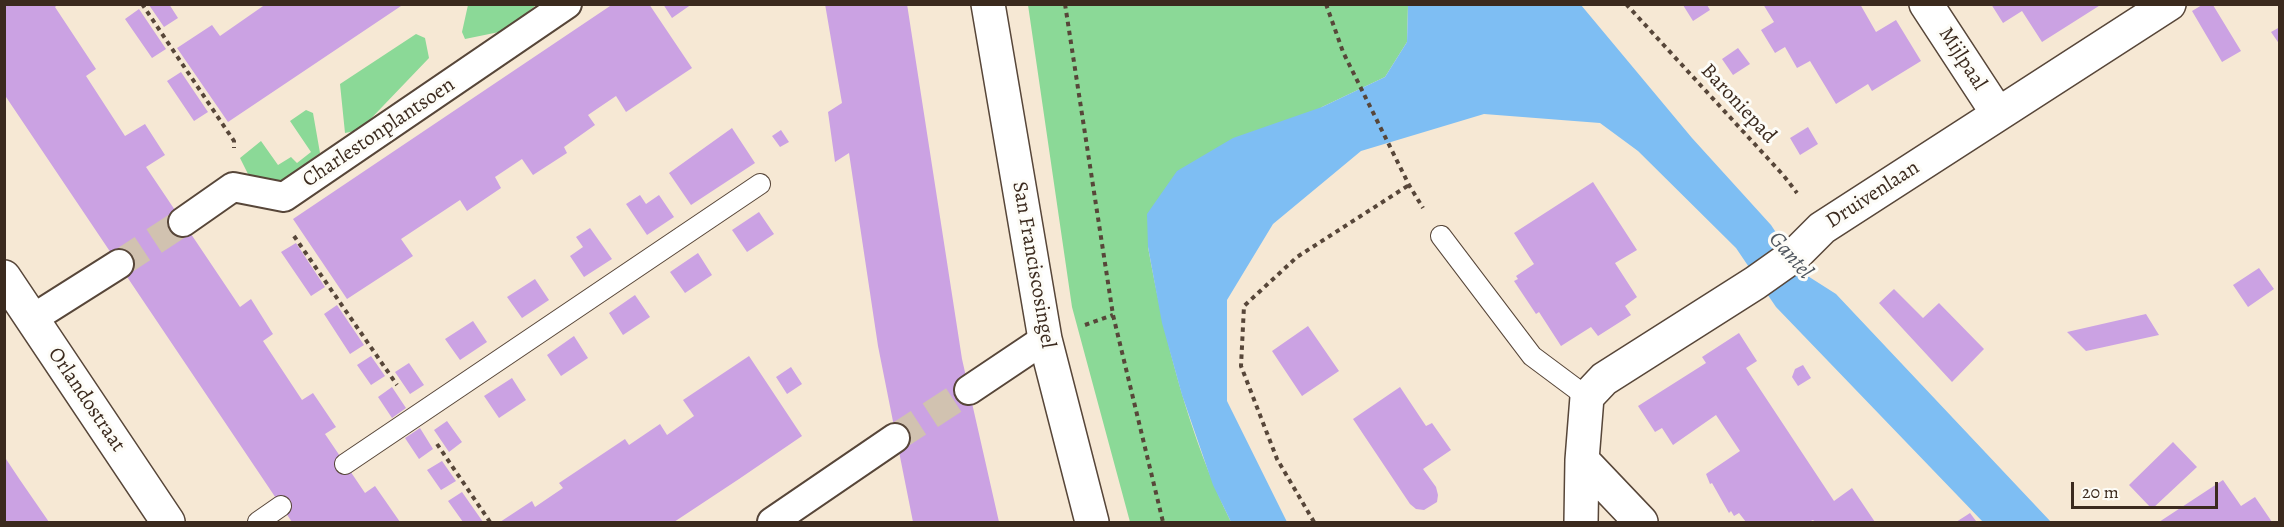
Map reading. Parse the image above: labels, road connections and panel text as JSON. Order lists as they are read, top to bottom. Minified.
{"streets":{"street":["Mijlpaal","Charlestonplantsoen","Druivenlaan","San Franciscosingel","Orlandostraat"],"path":["Baroniepad"]},"crossings":[["Mijlpaal","Druivenlaan"],["Baroniepad","Druivenlaan"]],"water":["Gantel"],"scale_bar":"20 m"}
